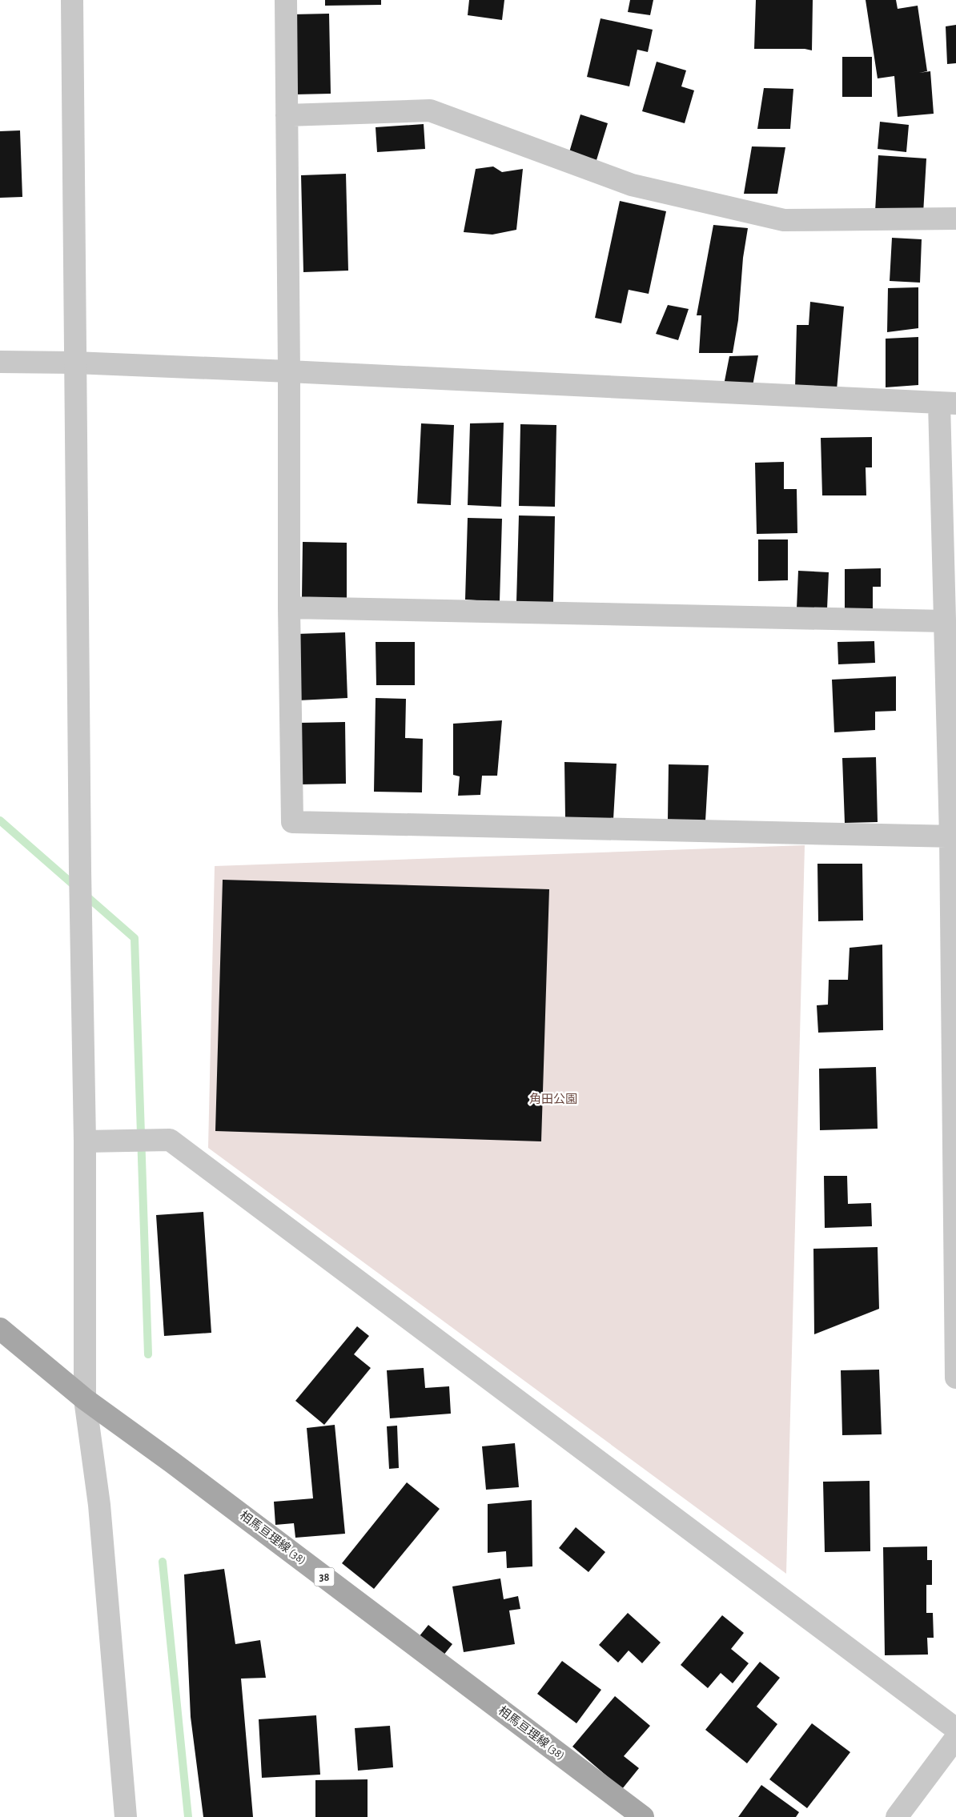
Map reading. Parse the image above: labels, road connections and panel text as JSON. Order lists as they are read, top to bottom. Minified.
{"streets":{"main road":["相馬亘理線 (38)","38"]},"parks":["角田公園"]}
